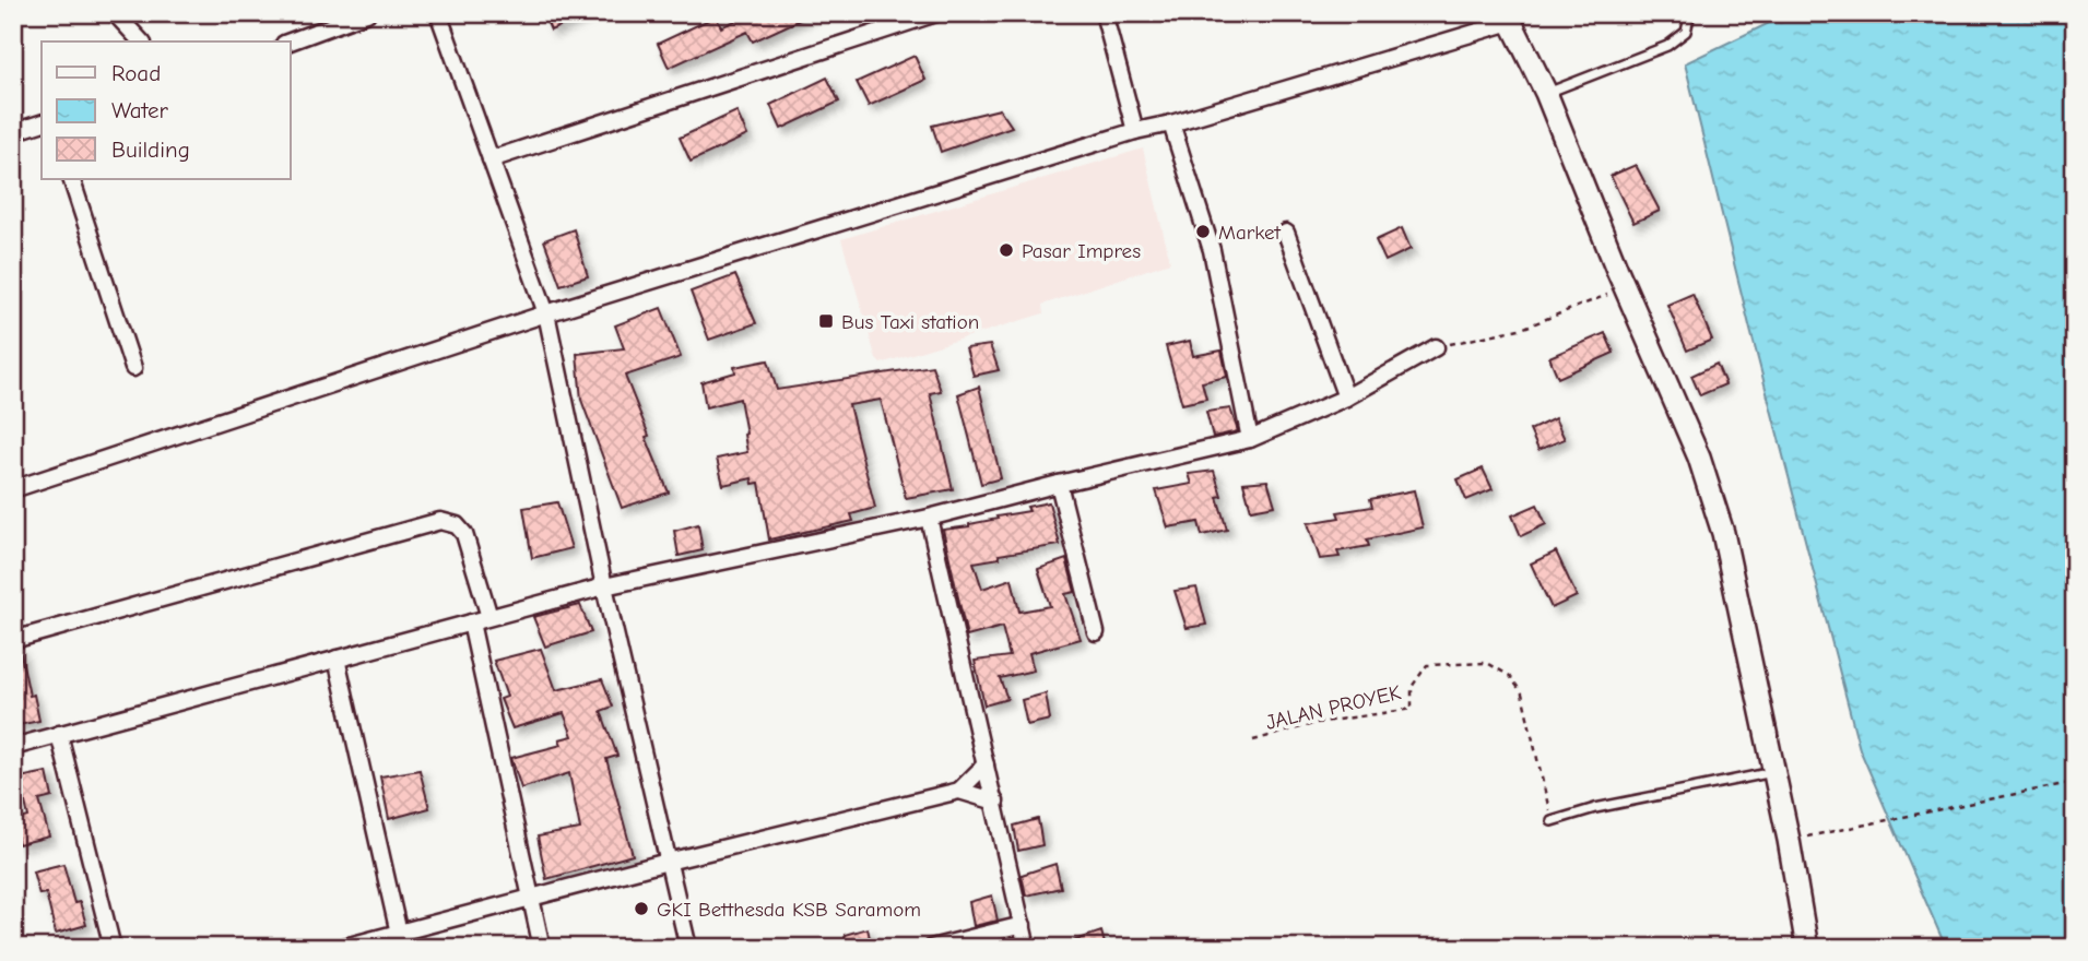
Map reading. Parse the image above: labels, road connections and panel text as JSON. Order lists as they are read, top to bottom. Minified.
{"streets":{"path":["JALAN PROYEK"]},"places":{"other":["Market","Pasar Impres","GKI Betthesda KSB Saramom"],"transit":["Bus Taxi station"]},"legend":["Road","Water","Building"]}
